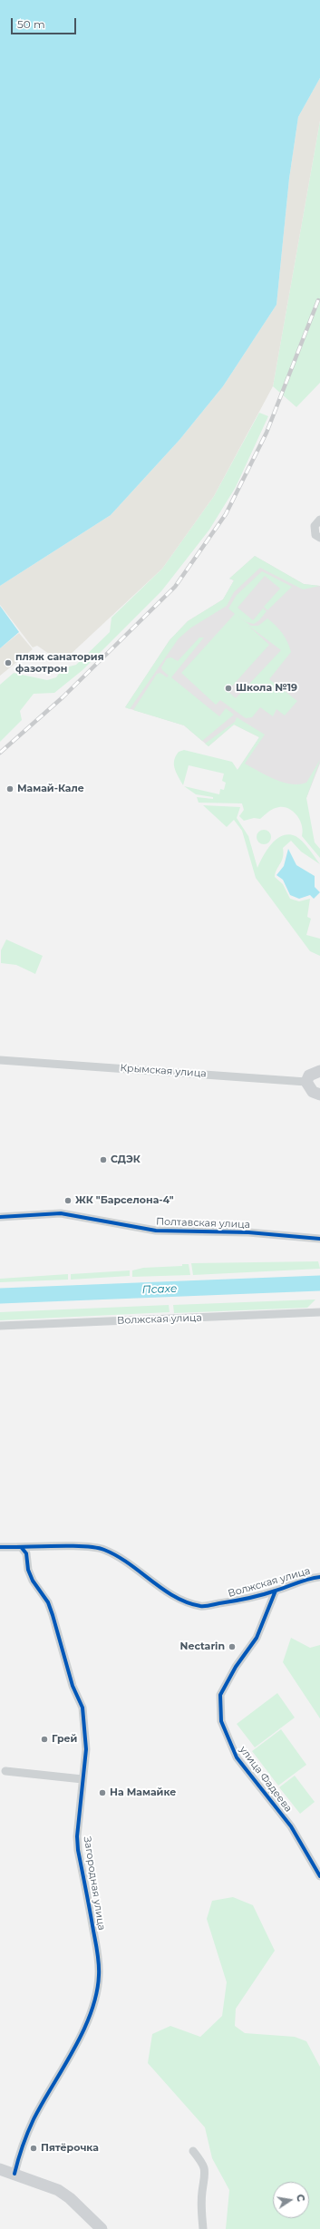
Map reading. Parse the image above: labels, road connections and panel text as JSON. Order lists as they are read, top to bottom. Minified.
{"streets":{"street":["Крымская улица","Полтавская улица","Волжская улица","улица Фадеева","Загородная улица"]},"crossings":[["Волжская улица","улица Фадеева"],["Волжская улица","Загородная улица"]],"water":["Псахе"],"places":["пляж санатория фазотрон","Школа №19","Мамай-Кале","СДЭК","ЖК \"Барселона-4\"","Nectarin","Грей","На Мамайке","Пятёрочка"],"scale_bar":"50 m","north":"right"}
